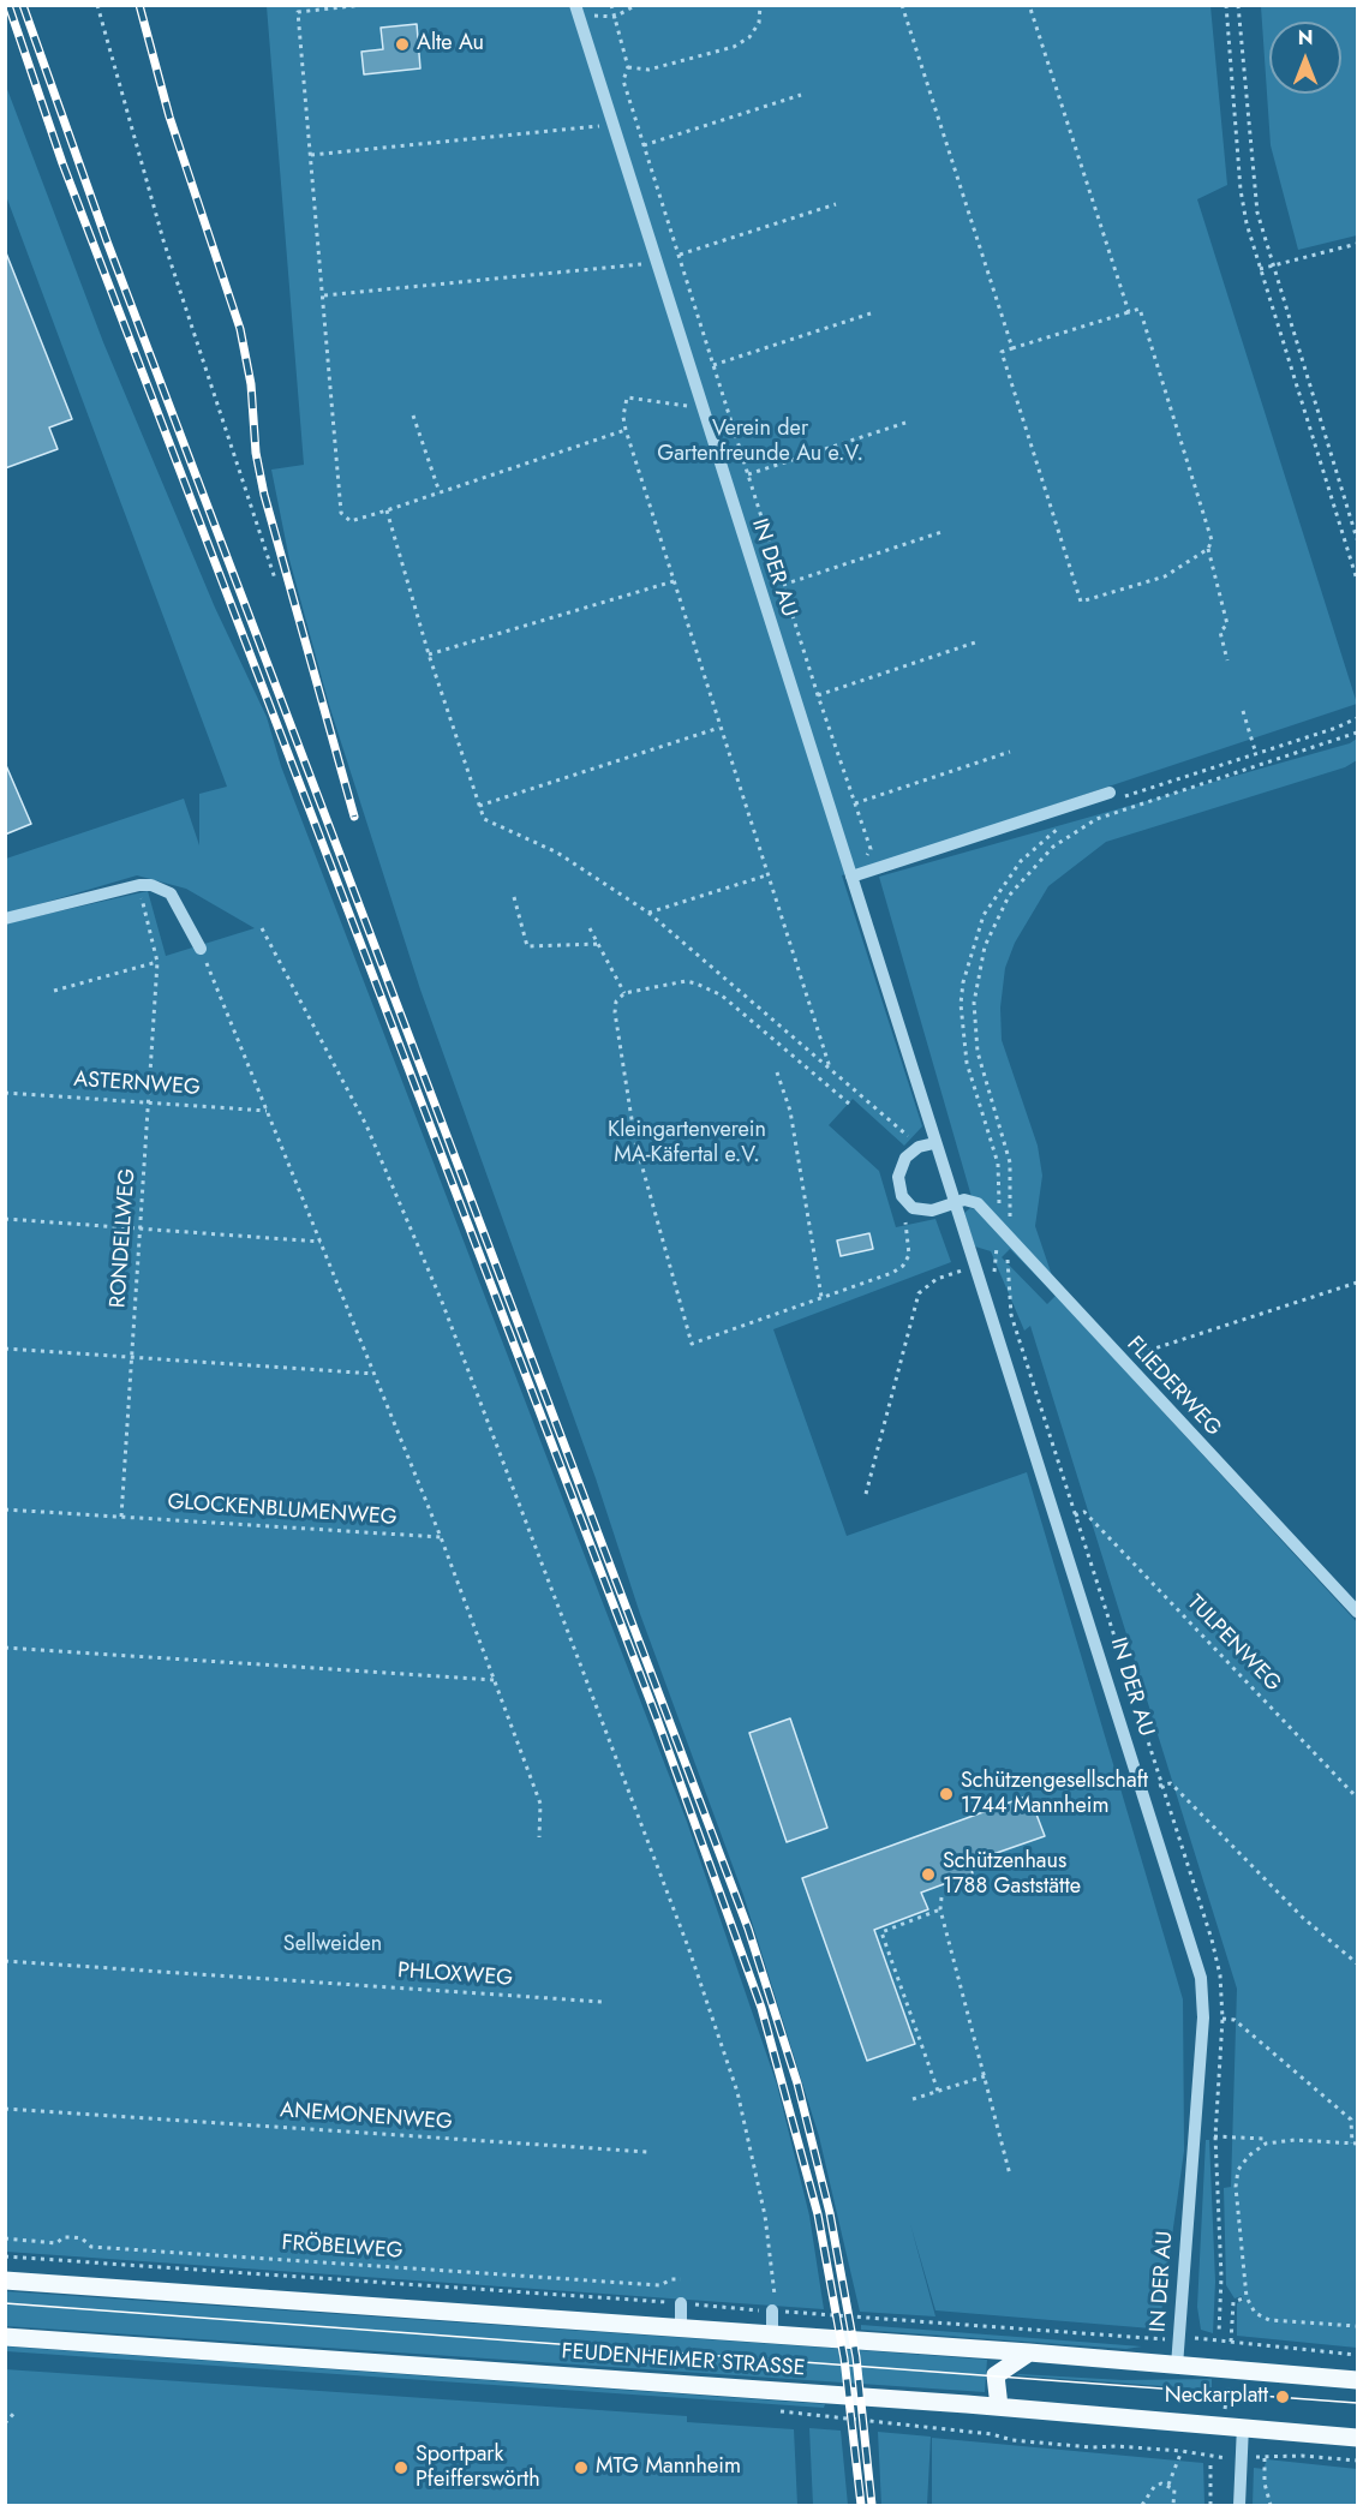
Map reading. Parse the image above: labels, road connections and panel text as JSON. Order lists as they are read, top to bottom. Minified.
{"streets":{"main road":["FEUDENHEIMER STRASSE"],"street":["IN DER AU","FLIEDERWEG"],"path":["ASTERNWEG","RONDELLWEG","GLOCKENBLUMENWEG","TULPENWEG","PHLOXWEG","ANEMONENWEG","FRÖBELWEG"]},"crossings":[["IN DER AU","FLIEDERWEG"],["IN DER AU","FEUDENHEIMER STRASSE"],["ASTERNWEG","RONDELLWEG"],["RONDELLWEG","GLOCKENBLUMENWEG"]],"parks":["Verein der Gartenfreunde Au e.V.","Kleingartenverein MA-Käfertal e.V.","Sellweiden"],"places":["Alte Au","Schützengesellschaft 1744 Mannheim","Schützenhaus 1788 Gaststätte","Neckarplatt","Sportpark Pfeifferswörth","MTG Mannheim"],"north":"top"}
